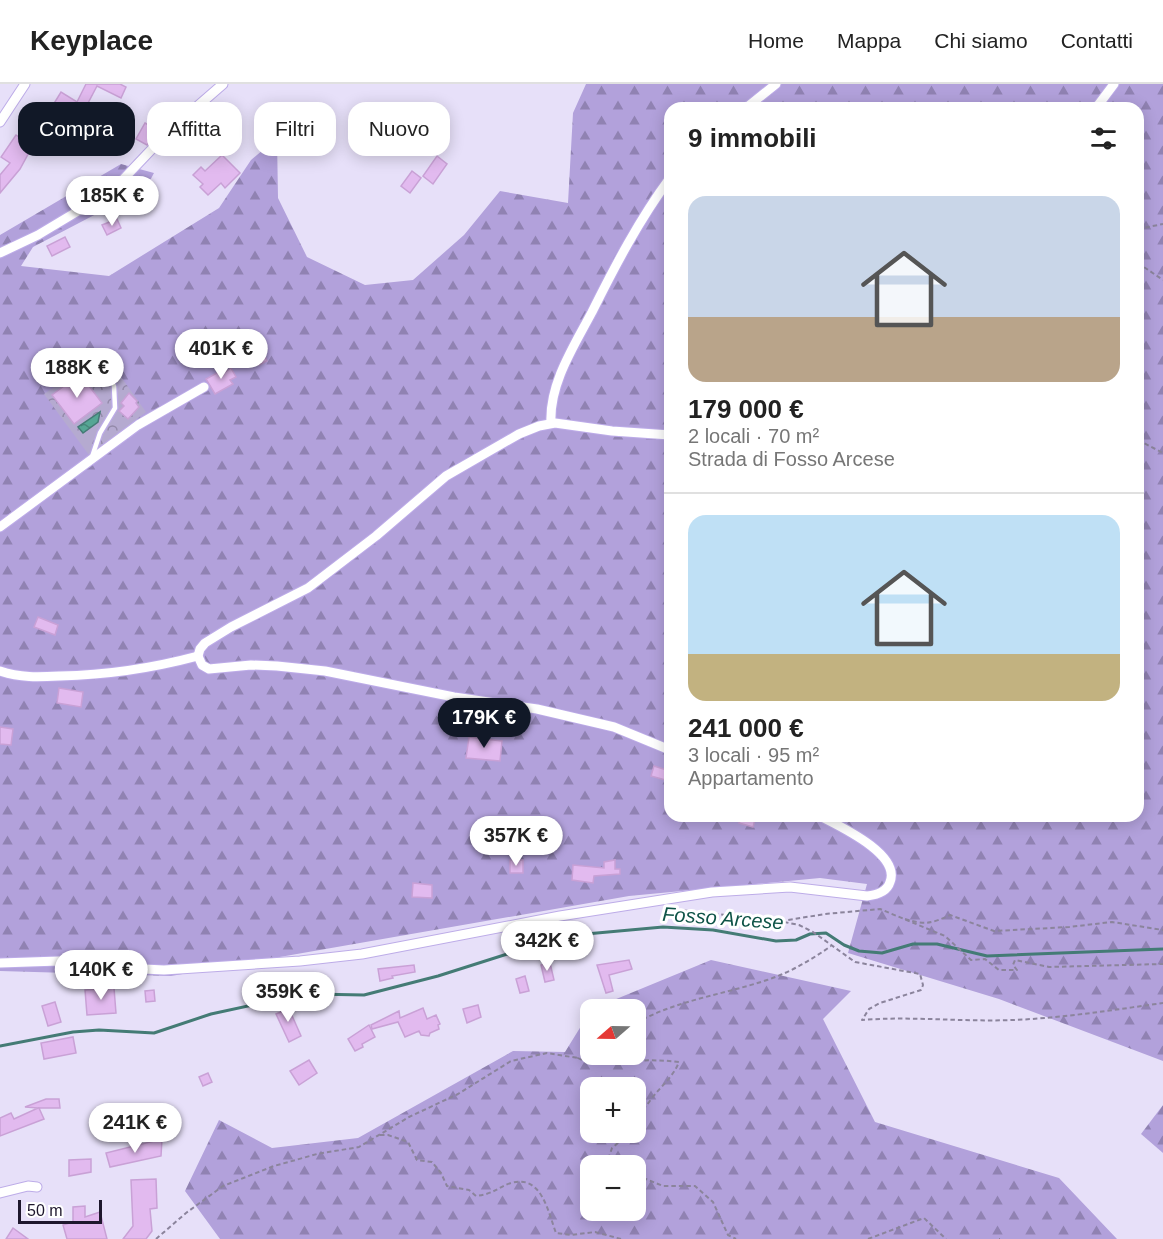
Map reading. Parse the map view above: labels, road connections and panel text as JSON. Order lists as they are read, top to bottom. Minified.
{"water":["Fosso Arcese"],"scale_bar":"50 m","north":"left","page":{"header":"Keyplace","nav":["Home","Mappa","Chi siamo","Contatti"],"chip":["Compra","Affitta","Filtri","Nuovo"],"heading":"9 immobili","list":[{"name":"179 000 €","note":"2 locali · 70 m² · Strada di Fosso Arcese"},{"name":"241 000 €","note":"3 locali · 95 m² · Appartamento"}],"price":["185K €","401K €","188K €","179K €","357K €","342K €","140K €","359K €","241K €"],"map_buttons":["+","−"],"scale":"50 m"}}
